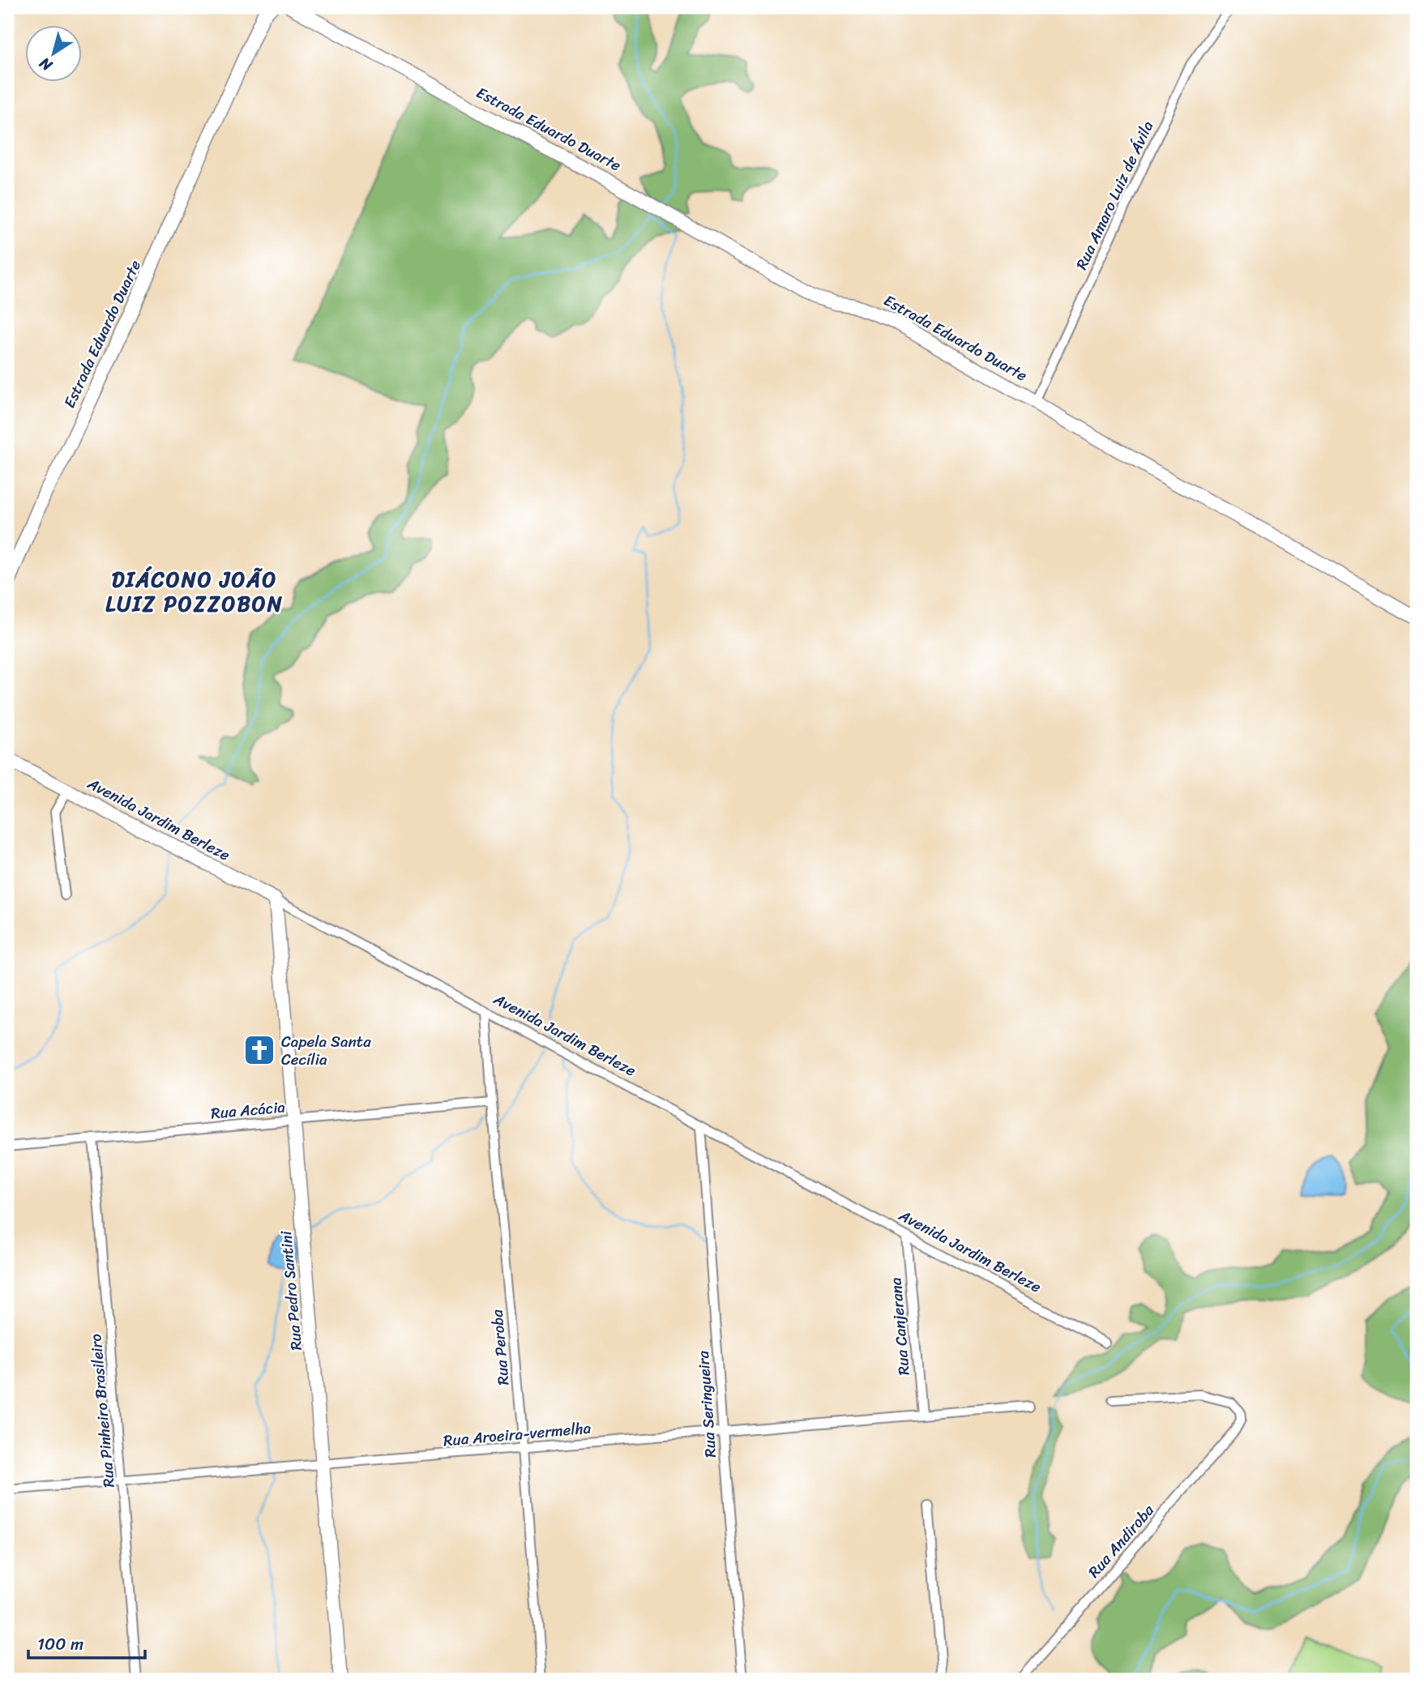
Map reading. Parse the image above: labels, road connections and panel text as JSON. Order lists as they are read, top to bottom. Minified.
{"streets":{"street":["Estrada Eduardo Duarte","Rua Amaro Luiz de Ávila","Avenida Jardim Berleze","Rua Acácia","Rua Pedro Santini","Rua Canjerana","Rua Peroba","Rua Seringueira","Rua Pinheiro Brasileiro","Rua Aroeira-vermelha","Rua Andiroba"]},"crossings":[["Estrada Eduardo Duarte","Rua Amaro Luiz de Ávila"],["Avenida Jardim Berleze","Rua Pedro Santini"],["Avenida Jardim Berleze","Rua Canjerana"],["Avenida Jardim Berleze","Rua Peroba"],["Avenida Jardim Berleze","Rua Seringueira"],["Rua Acácia","Rua Pedro Santini"],["Rua Acácia","Rua Peroba"],["Rua Acácia","Rua Pinheiro Brasileiro"],["Rua Pedro Santini","Rua Aroeira-vermelha"],["Rua Canjerana","Rua Aroeira-vermelha"],["Rua Peroba","Rua Aroeira-vermelha"],["Rua Seringueira","Rua Aroeira-vermelha"],["Rua Pinheiro Brasileiro","Rua Aroeira-vermelha"]],"districts":["DIÁCONO JOÃO LUIZ POZZOBON"],"places":{"church":["Capela Santa Cecília"]},"scale_bar":"100 m","north":"bottom left"}
